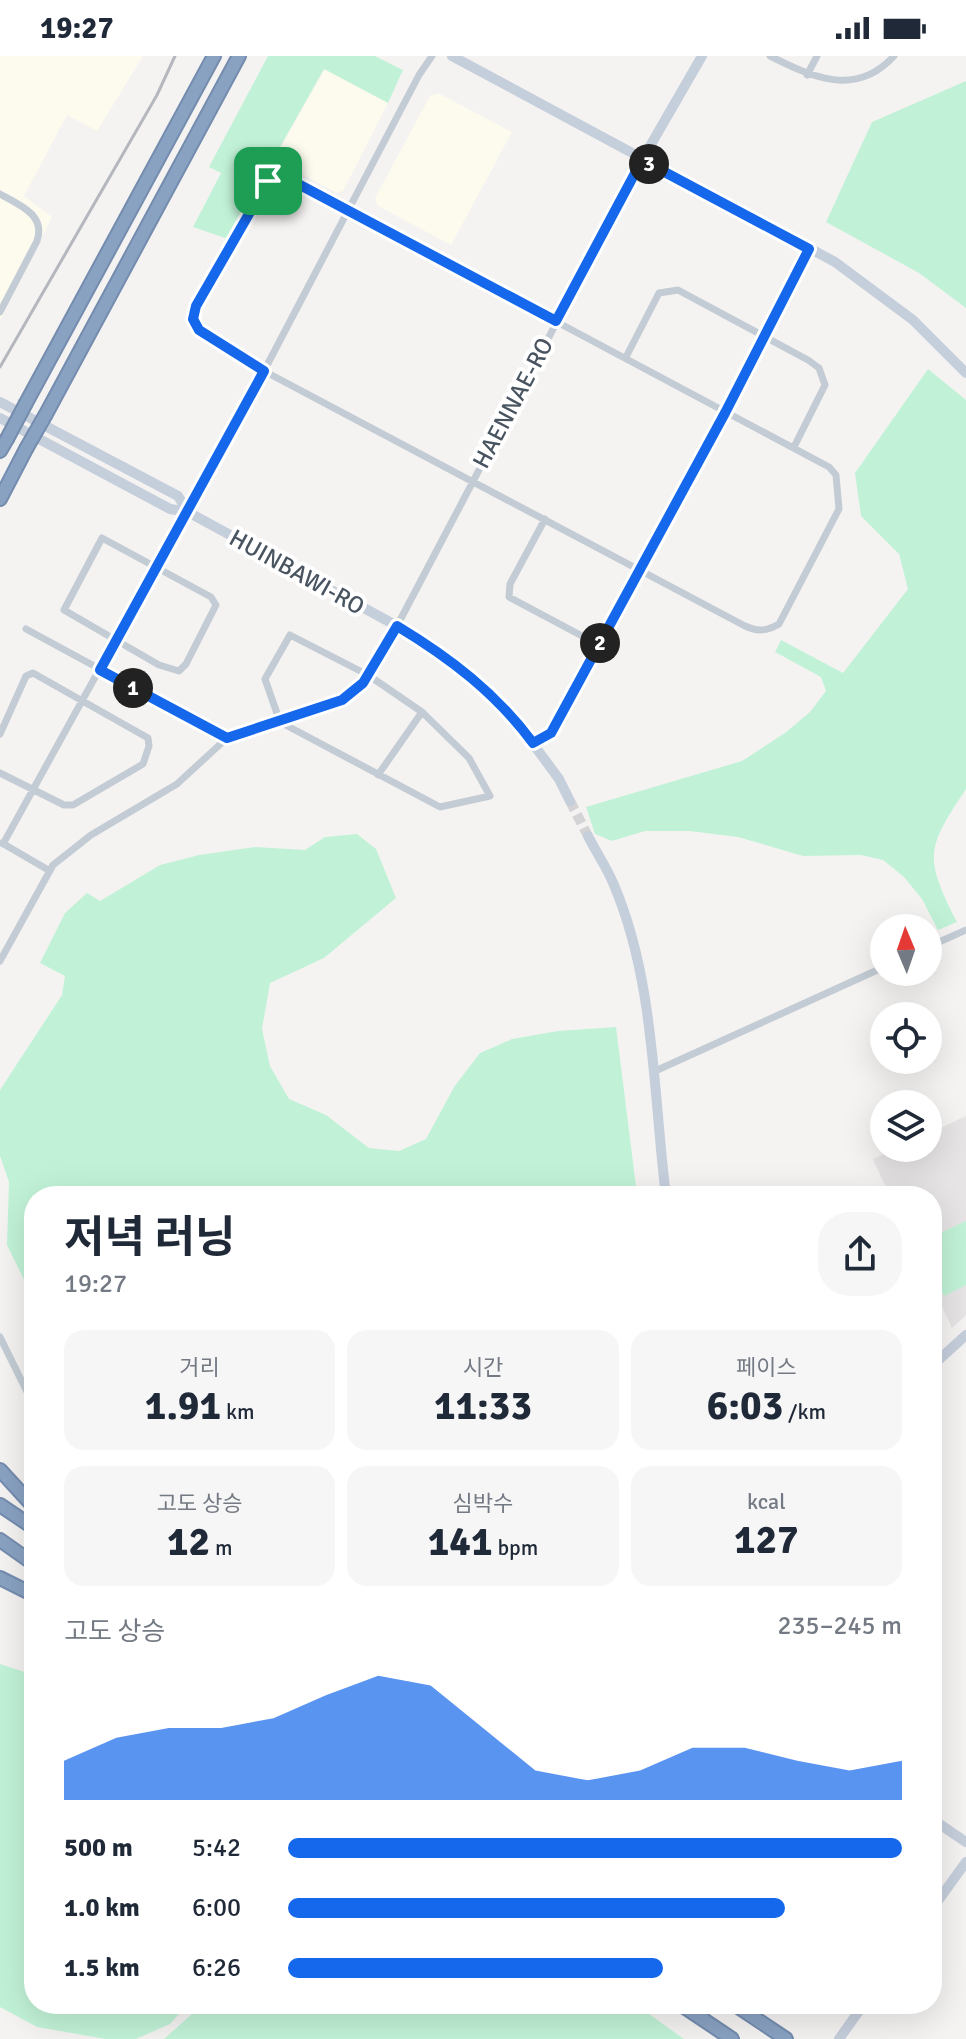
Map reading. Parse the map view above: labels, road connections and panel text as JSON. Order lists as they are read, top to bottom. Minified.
{"streets":{"street":["HAENNAE-RO","HUINBAWI-RO"]},"crossings":[["HAENNAE-RO","HUINBAWI-RO"]],"north":"top","page":{"status":"19:27","pins":["3","2","1"],"heading":["저녁 러닝","19:27"],"stats":[["거리","1.91 km"],["시간","11:33"],["페이스","6:03 /km"],["고도 상승","12 m"],["심박수","141 bpm"],["kcal","127"]],"chart":["고도 상승","235–245 m"],"list":[{"name":"500 m","note":"5:42"},{"name":"1.0 km","note":"6:00"},{"name":"1.5 km","note":"6:26"}]}}
